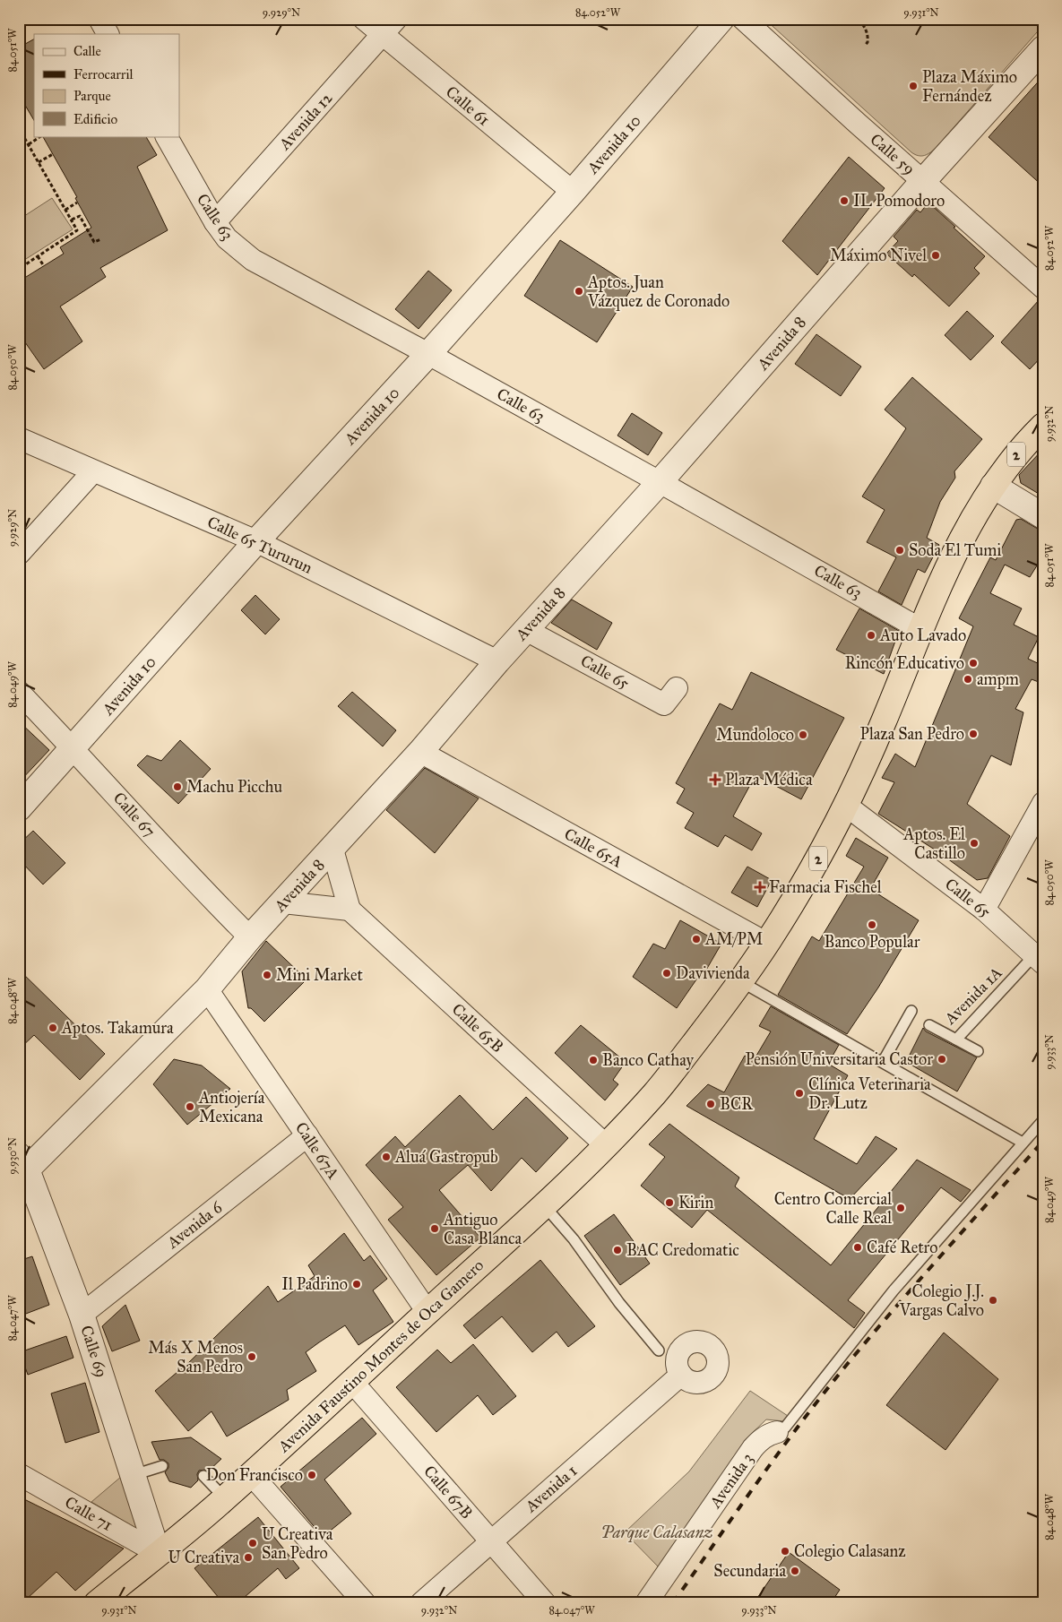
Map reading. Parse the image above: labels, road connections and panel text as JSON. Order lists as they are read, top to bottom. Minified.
{"streets":{"highway":["2","Avenida Faustino Montes de Oca Gamero"],"street":["Calle 61","Avenida 12","Avenida 10","Calle 59","Calle 63","Avenida 8","Calle 65 Tururun","Calle 65","Calle 67","Calle 65A","Calle 65B","Calle 67A","Avenida 6","Calle 69","Avenida 3","Avenida 1","Calle 67B","Calle 71"],"lane":["Avenida 1A"]},"crossings":[["Calle 61","Avenida 12"],["Calle 61","Avenida 10"],["Avenida 12","Calle 63"],["Avenida 10","Calle 63"],["Avenida 10","Calle 65 Tururun"],["Avenida 10","Calle 67"],["Calle 59","Avenida 8"],["Calle 63","Avenida 8"],["Calle 63","Avenida Faustino Montes de Oca Gamero"],["Avenida 8","Calle 65 Tururun"],["Avenida 8","Calle 65"],["Avenida 8","Calle 67"],["Avenida 8","Calle 65A"],["Avenida 8","Calle 67A"],["Avenida 8","Calle 69"],["Calle 65","Avenida 1A"],["Calle 65","Avenida Faustino Montes de Oca Gamero"],["Calle 65A","Avenida Faustino Montes de Oca Gamero"],["Calle 65B","Avenida Faustino Montes de Oca Gamero"],["Calle 67A","Avenida 6"],["Calle 67A","Avenida Faustino Montes de Oca Gamero"],["Avenida 6","Calle 69"],["Calle 69","Avenida Faustino Montes de Oca Gamero"],["Calle 69","Calle 71"],["Avenida Faustino Montes de Oca Gamero","Calle 67B"],["Avenida Faustino Montes de Oca Gamero","Calle 71"],["Avenida 1","Calle 67B"]],"parks":["Parque Calasanz"],"places":{"other":["Plaza Máximo Fernández","IL Pomodoro","Máximo Nivel","Aptos. Juan Vázquez de Coronado","Soda El Tumi","Auto Lavado","Rincón Educativo","ampm","Plaza San Pedro","Mundoloco","Machu Picchu","Aptos. El Castillo","Banco Popular","AM/PM","Davivienda","Mini Market","Aptos. Takamura","Pensión Universitaria Castor","Banco Cathay","Clínica Veterinaria Dr. Lutz","BCR","Antiojería Mexicana","Aluá Gastropub","Kirin","Centro Comercial Calle Real","Antiguo Casa Blanca","Café Retro","BAC Credomatic","Il Padrino","Colegio J.J. Vargas Calvo","Más X Menos San Pedro","Don Francisco","U Creativa San Pedro","Colegio Calasanz","U Creativa","Secundaria"],"health":["Plaza Médica","Farmacia Fischel"]},"legend":["Calle","Ferrocarril","Parque","Edificio"],"coordinates":["9.929°N","84.052°W","9.931°N","84.051°W","84.050°W","9.932°N","84.049°W","84.048°W","9.933°N","9.930°N","84.047°W"]}
